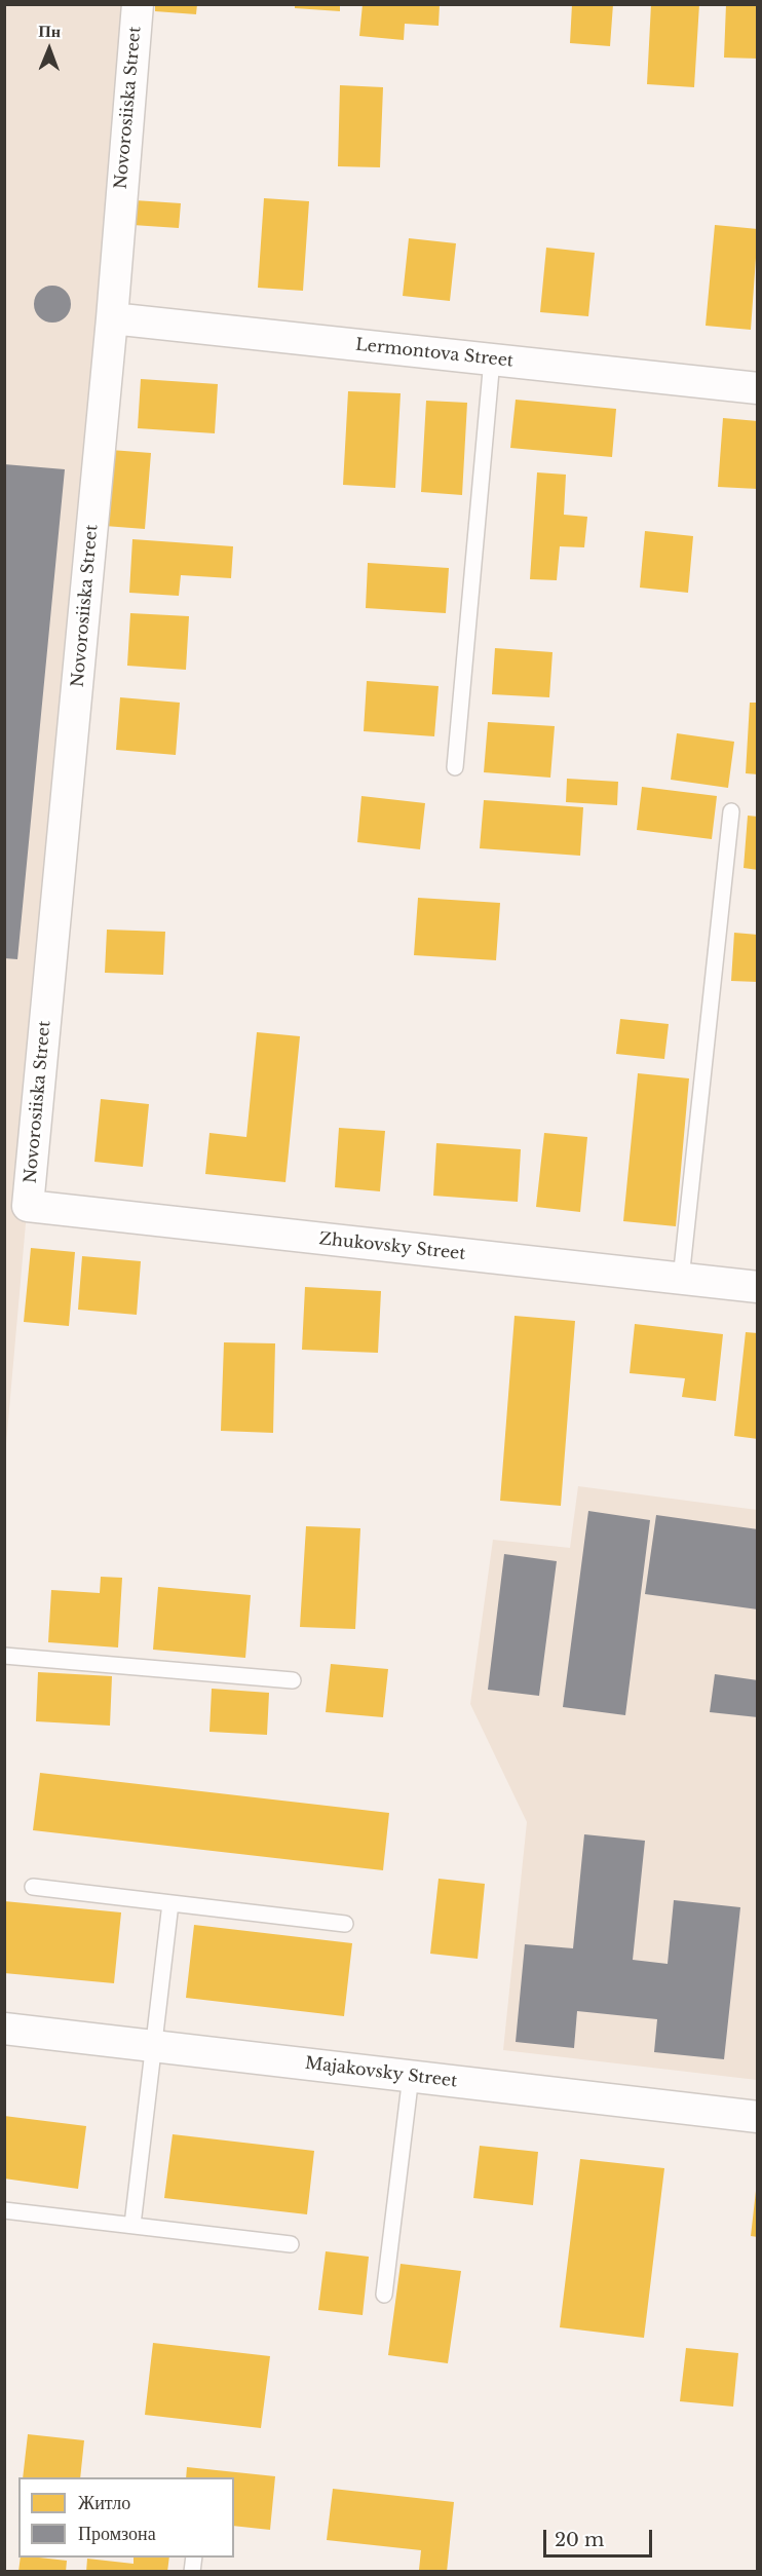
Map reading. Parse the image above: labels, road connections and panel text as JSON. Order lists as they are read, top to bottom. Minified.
{"streets":{"street":["Novorosiiska Street","Lermontova Street","Zhukovsky Street","Majakovsky Street"]},"crossings":[["Novorosiiska Street","Lermontova Street"],["Novorosiiska Street","Zhukovsky Street"]],"legend":["Житло","Промзона"],"scale_bar":"20 m","north":"top"}
